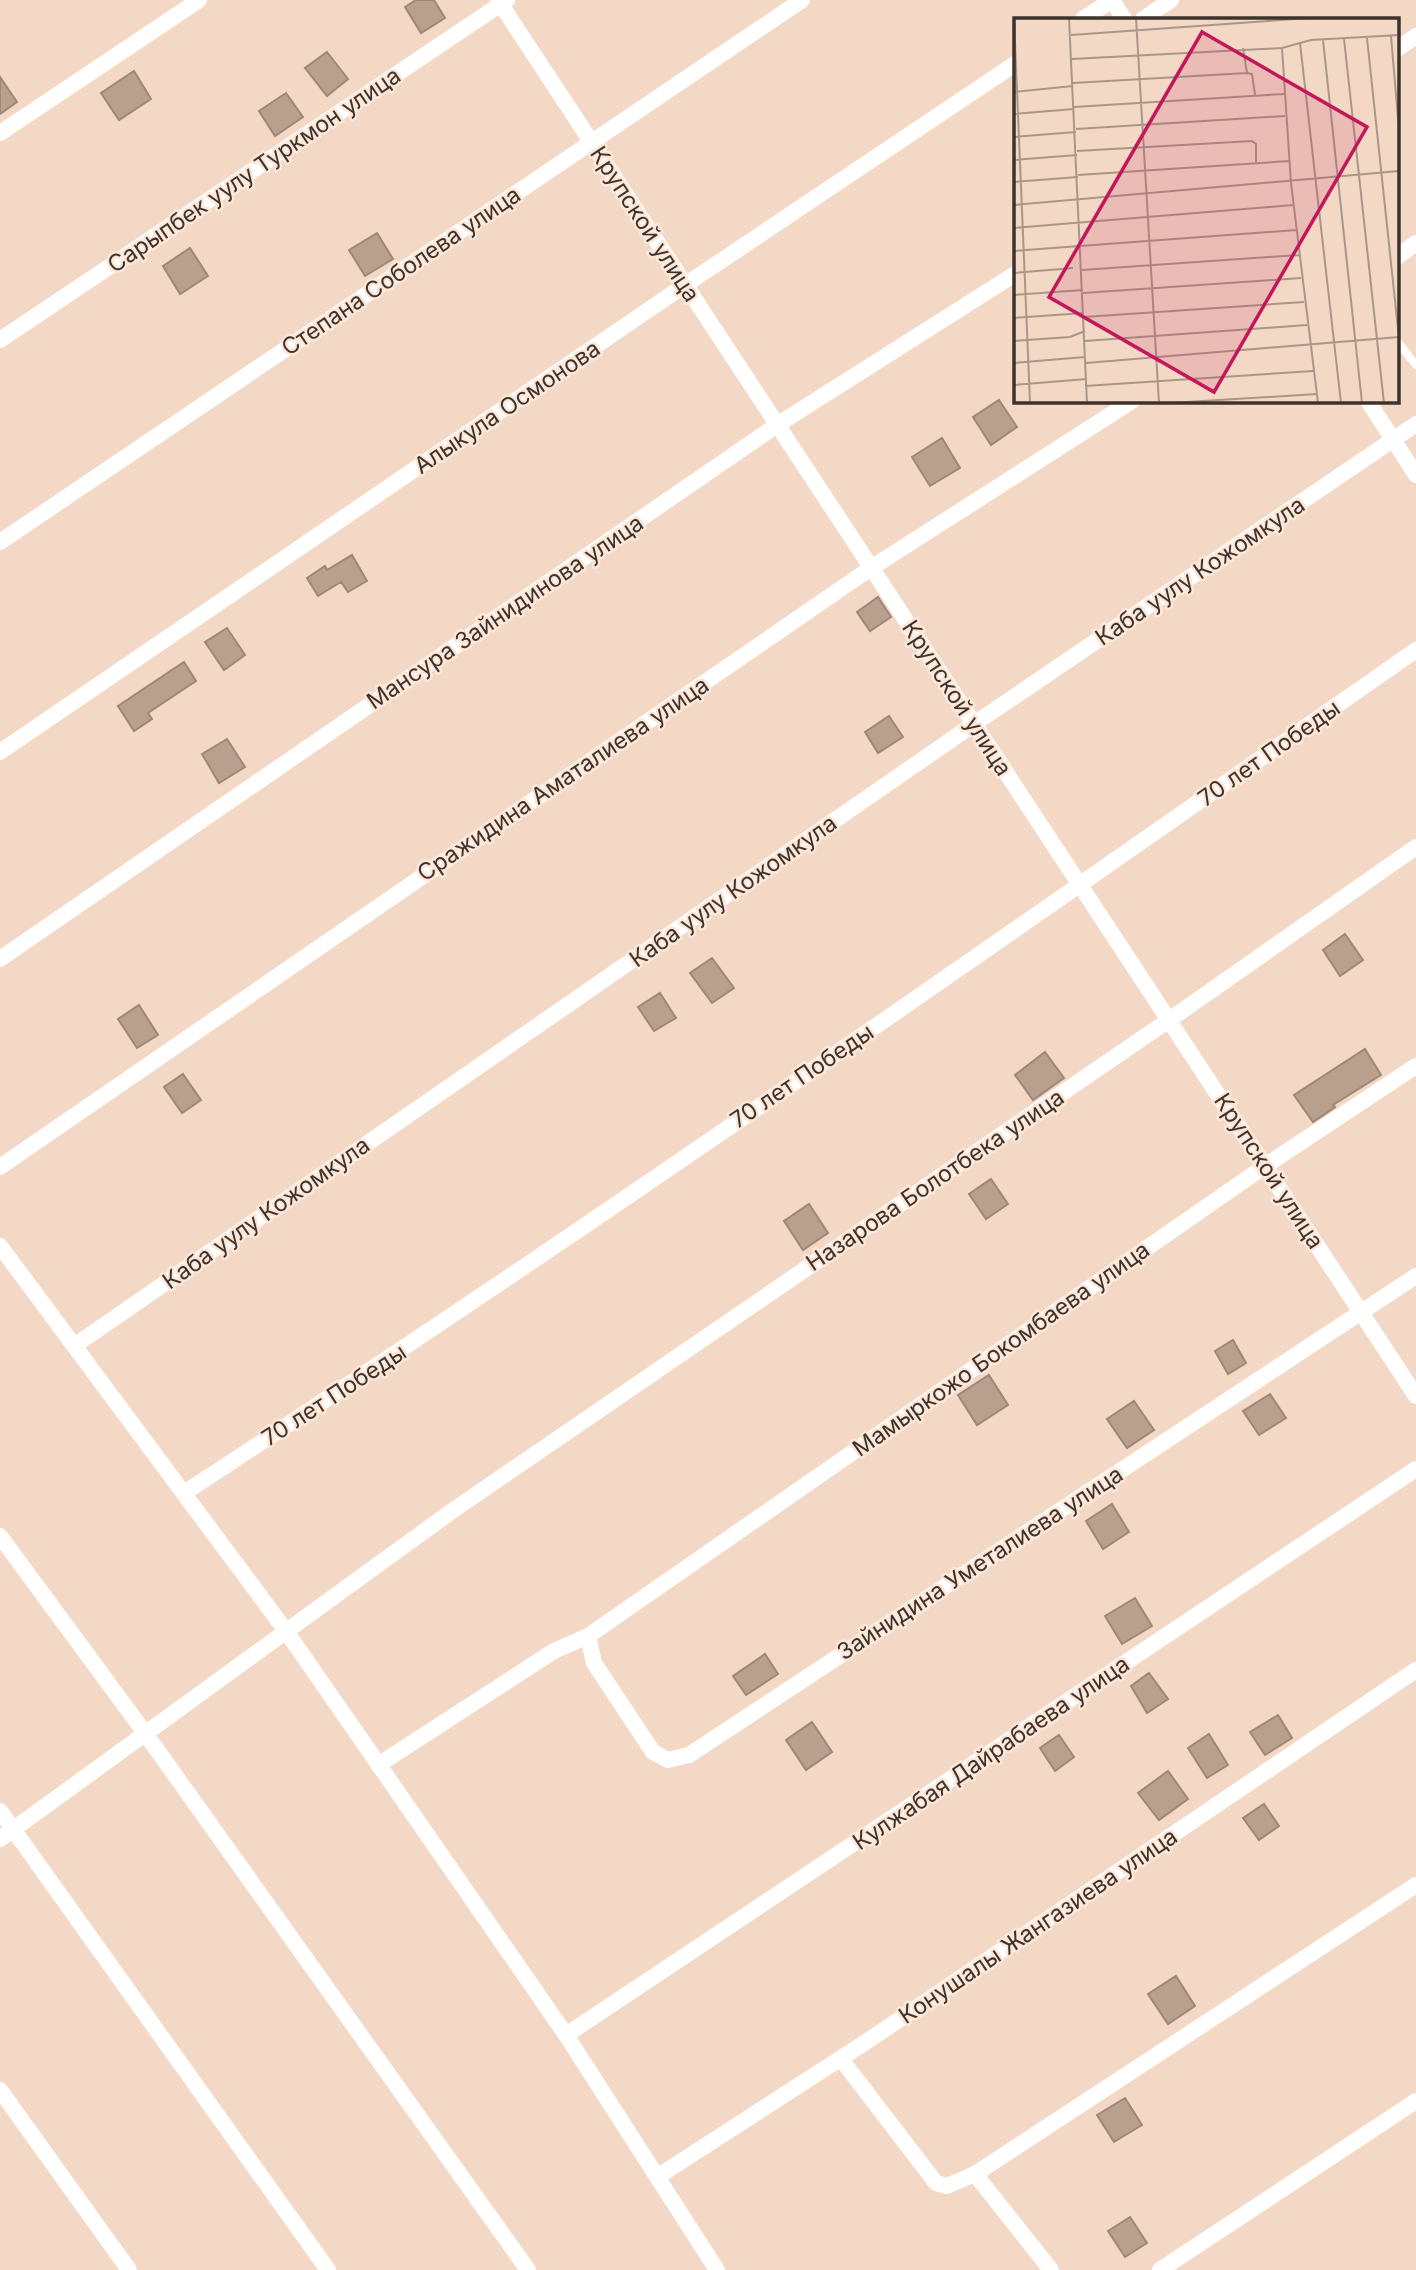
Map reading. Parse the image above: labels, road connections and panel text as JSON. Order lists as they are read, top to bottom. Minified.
{"streets":{"street":["Сарыпбек уулу Туркмон улица","Крупской улица","Степана Соболева улица","Алыкула Осмонова","Каба уулу Кожомкула","Мансура Зайнидинова улица","70 лет Победы","Сражидина Аматалиева улица","Назарова Болотбека улица","Мамыркожо Бокомбаева улица","Зайнидина Уметалиева улица","Кулжабая Дайрабаева улица","Конушалы Жангазиева улица"]},"crossings":[["Сарыпбек уулу Туркмон улица","Крупской улица"],["Крупской улица","Степана Соболева улица"],["Крупской улица","Алыкула Осмонова"],["Крупской улица","Каба уулу Кожомкула"],["Крупской улица","Мансура Зайнидинова улица"],["Крупской улица","70 лет Победы"],["Крупской улица","Сражидина Аматалиева улица"],["Крупской улица","Назарова Болотбека улица"],["Крупской улица","Мамыркожо Бокомбаева улица"],["Крупской улица","Зайнидина Уметалиева улица"],["Мамыркожо Бокомбаева улица","Зайнидина Уметалиева улица"]]}
